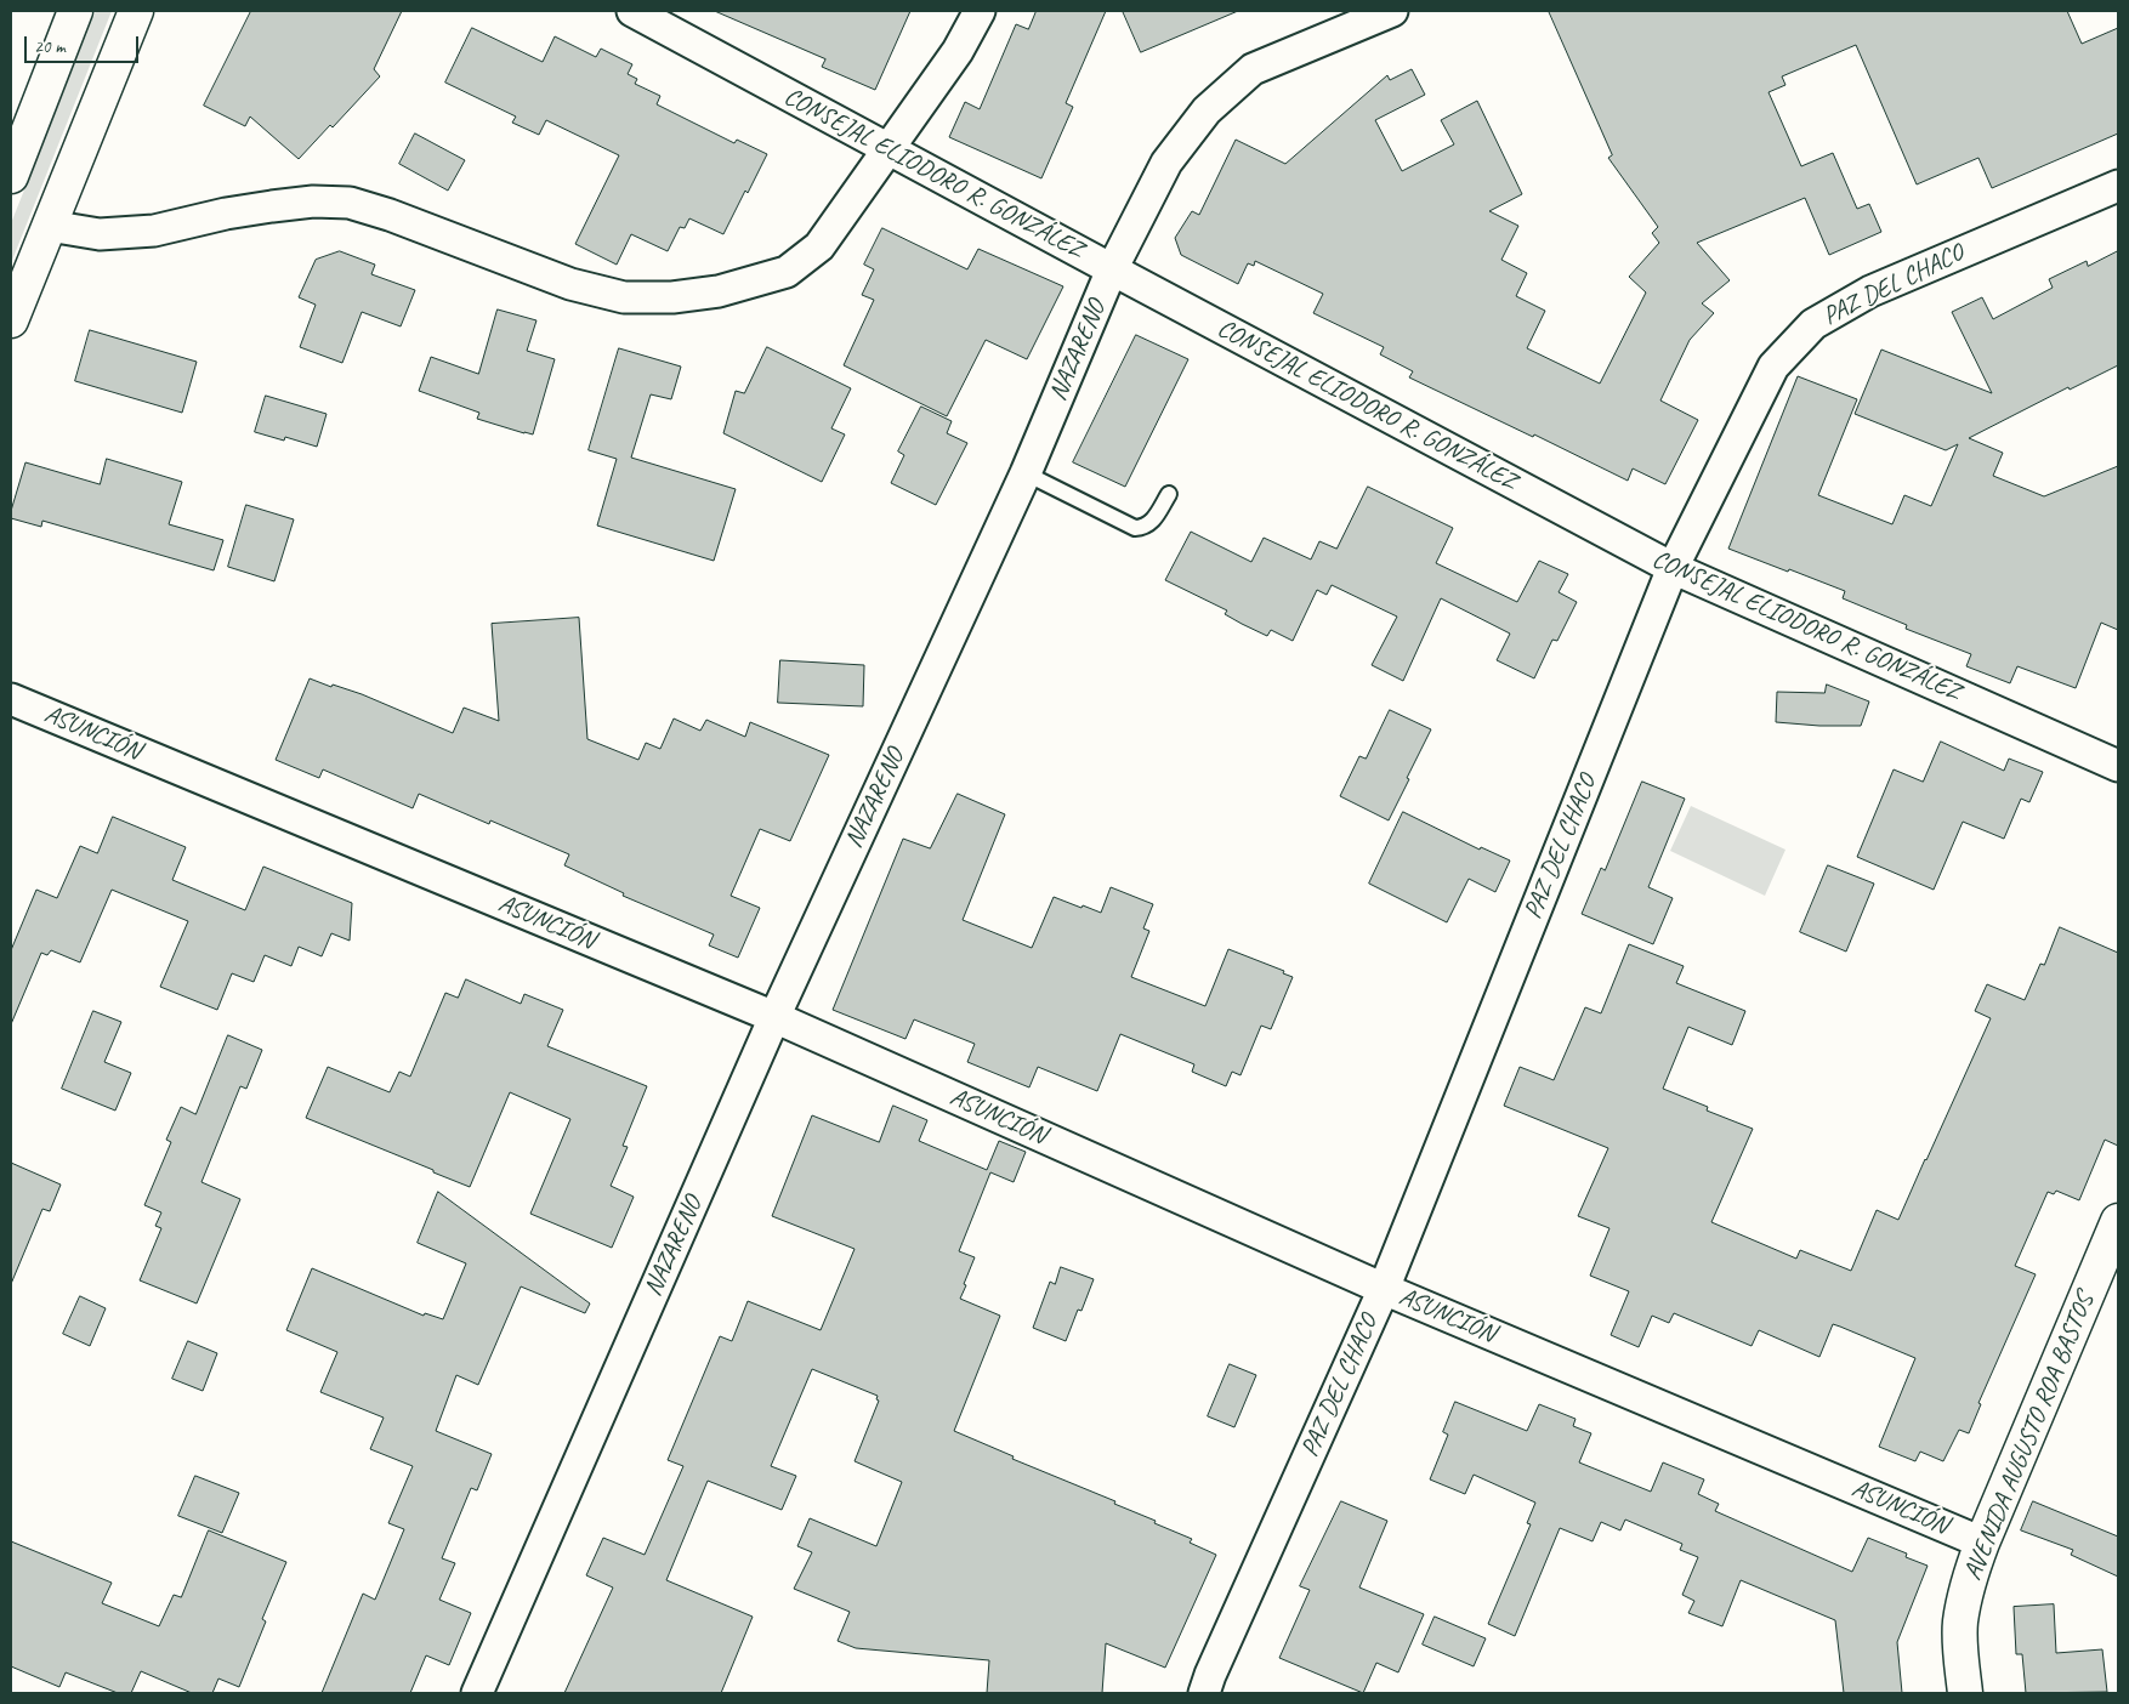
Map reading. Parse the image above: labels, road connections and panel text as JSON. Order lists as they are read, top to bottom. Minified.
{"streets":{"main road":["AVENIDA AUGUSTO ROA BASTOS"],"street":["CONSEJAL ELIODORO R. GONZÁLEZ","PAZ DEL CHACO","NAZARENO","ASUNCIÓN"]},"crossings":[["CONSEJAL ELIODORO R. GONZÁLEZ","PAZ DEL CHACO"],["CONSEJAL ELIODORO R. GONZÁLEZ","NAZARENO"],["PAZ DEL CHACO","ASUNCIÓN"],["NAZARENO","ASUNCIÓN"],["ASUNCIÓN","AVENIDA AUGUSTO ROA BASTOS"]],"scale_bar":"20 m"}
